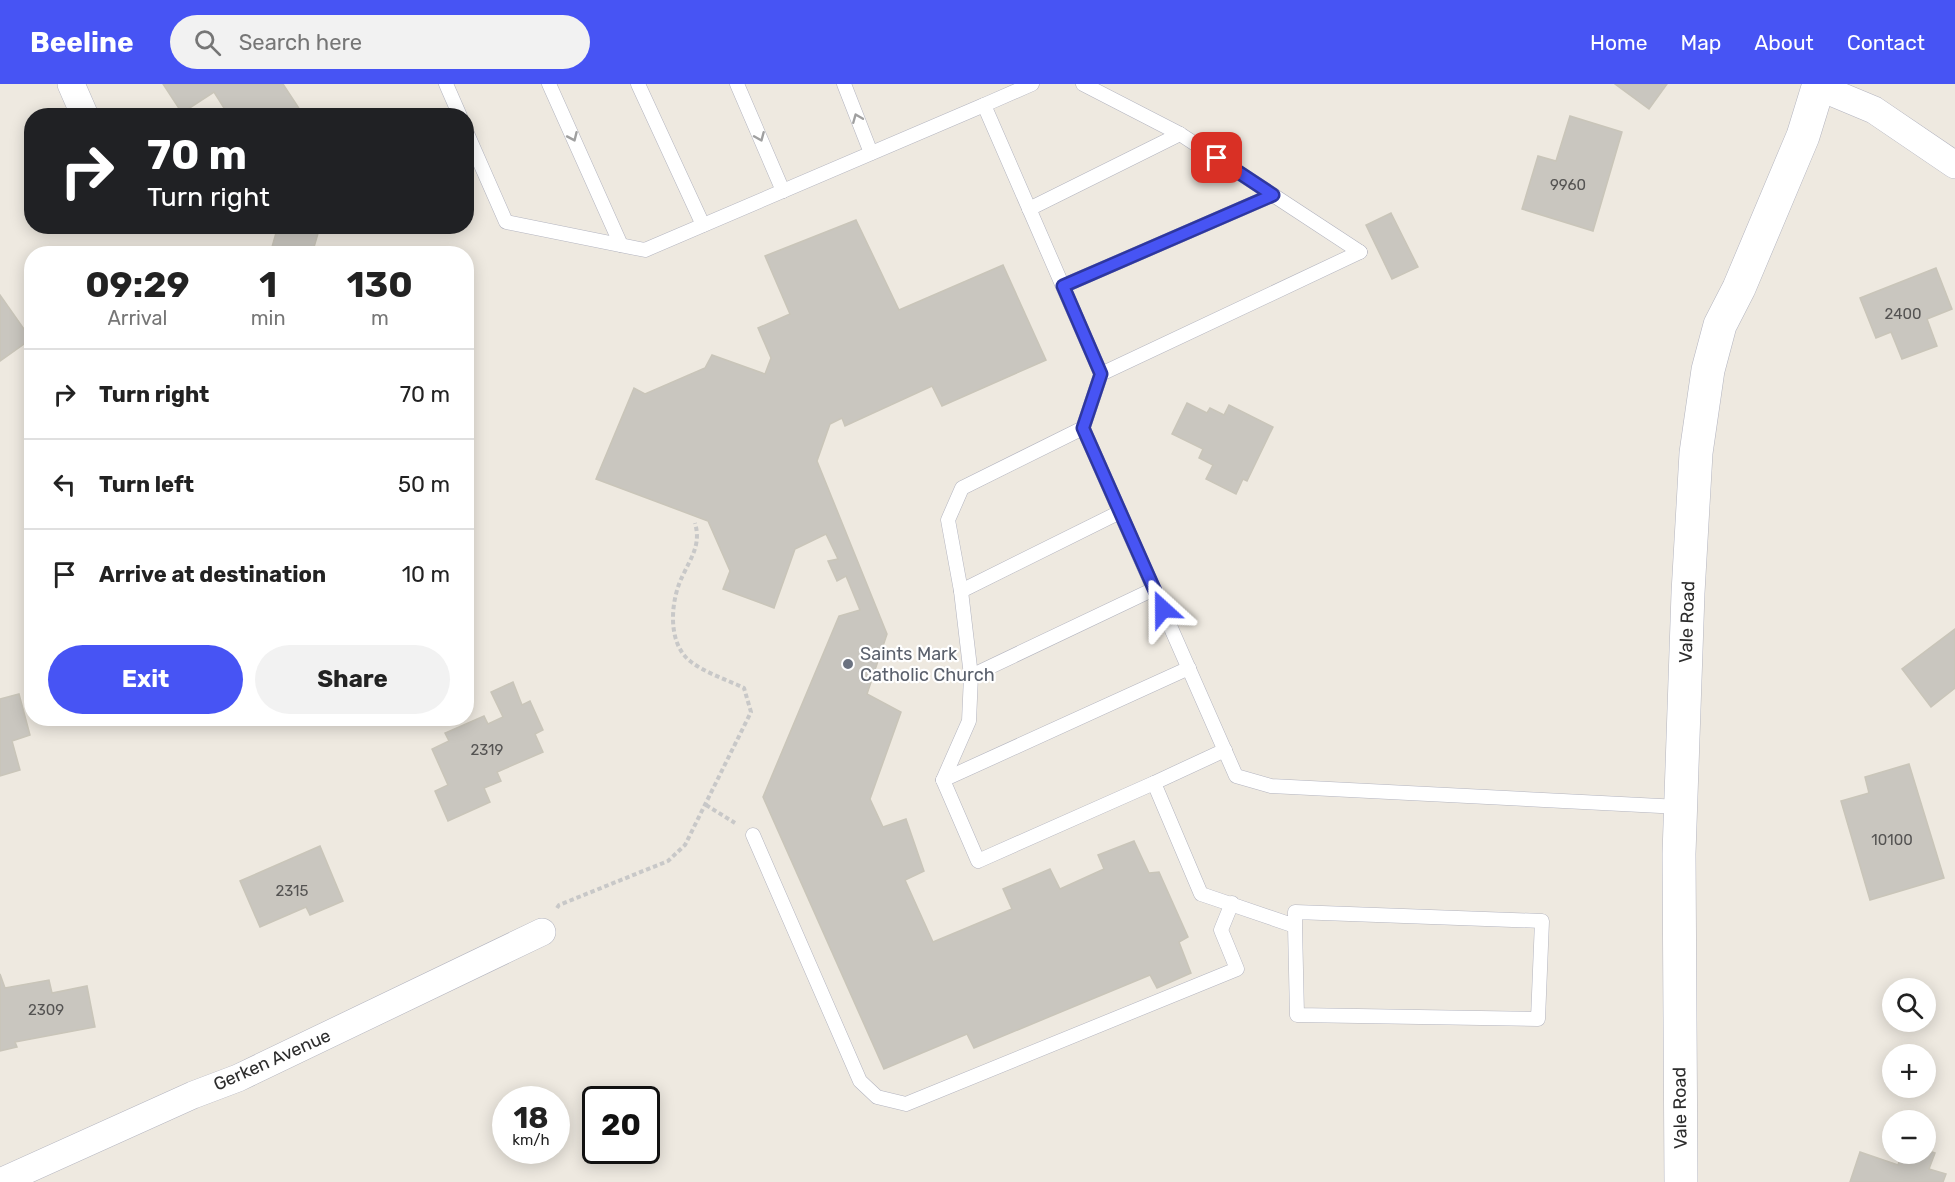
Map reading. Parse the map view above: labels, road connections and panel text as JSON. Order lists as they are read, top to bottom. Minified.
{"streets":{"main road":["Vale Road"],"street":["Gerken Avenue"]},"places":["Saints Mark Catholic Church"],"house_numbers":["9960","2400","2319","10100","2315","2309"],"page":{"header":"Beeline","search":"Search here","nav":["Home","Map","About","Contact"],"turn":["70 m","Turn right"],"eta":["09:29","Arrival","1","min","130","m"],"list":[{"name":"Turn right","value":"70 m"},{"name":"Turn left","value":"50 m"},{"name":"Arrive at destination","value":"10 m"}],"buttons":["Exit","Share"],"map_buttons":["+","−"],"speed":"18 km/h","limit":"20"}}
